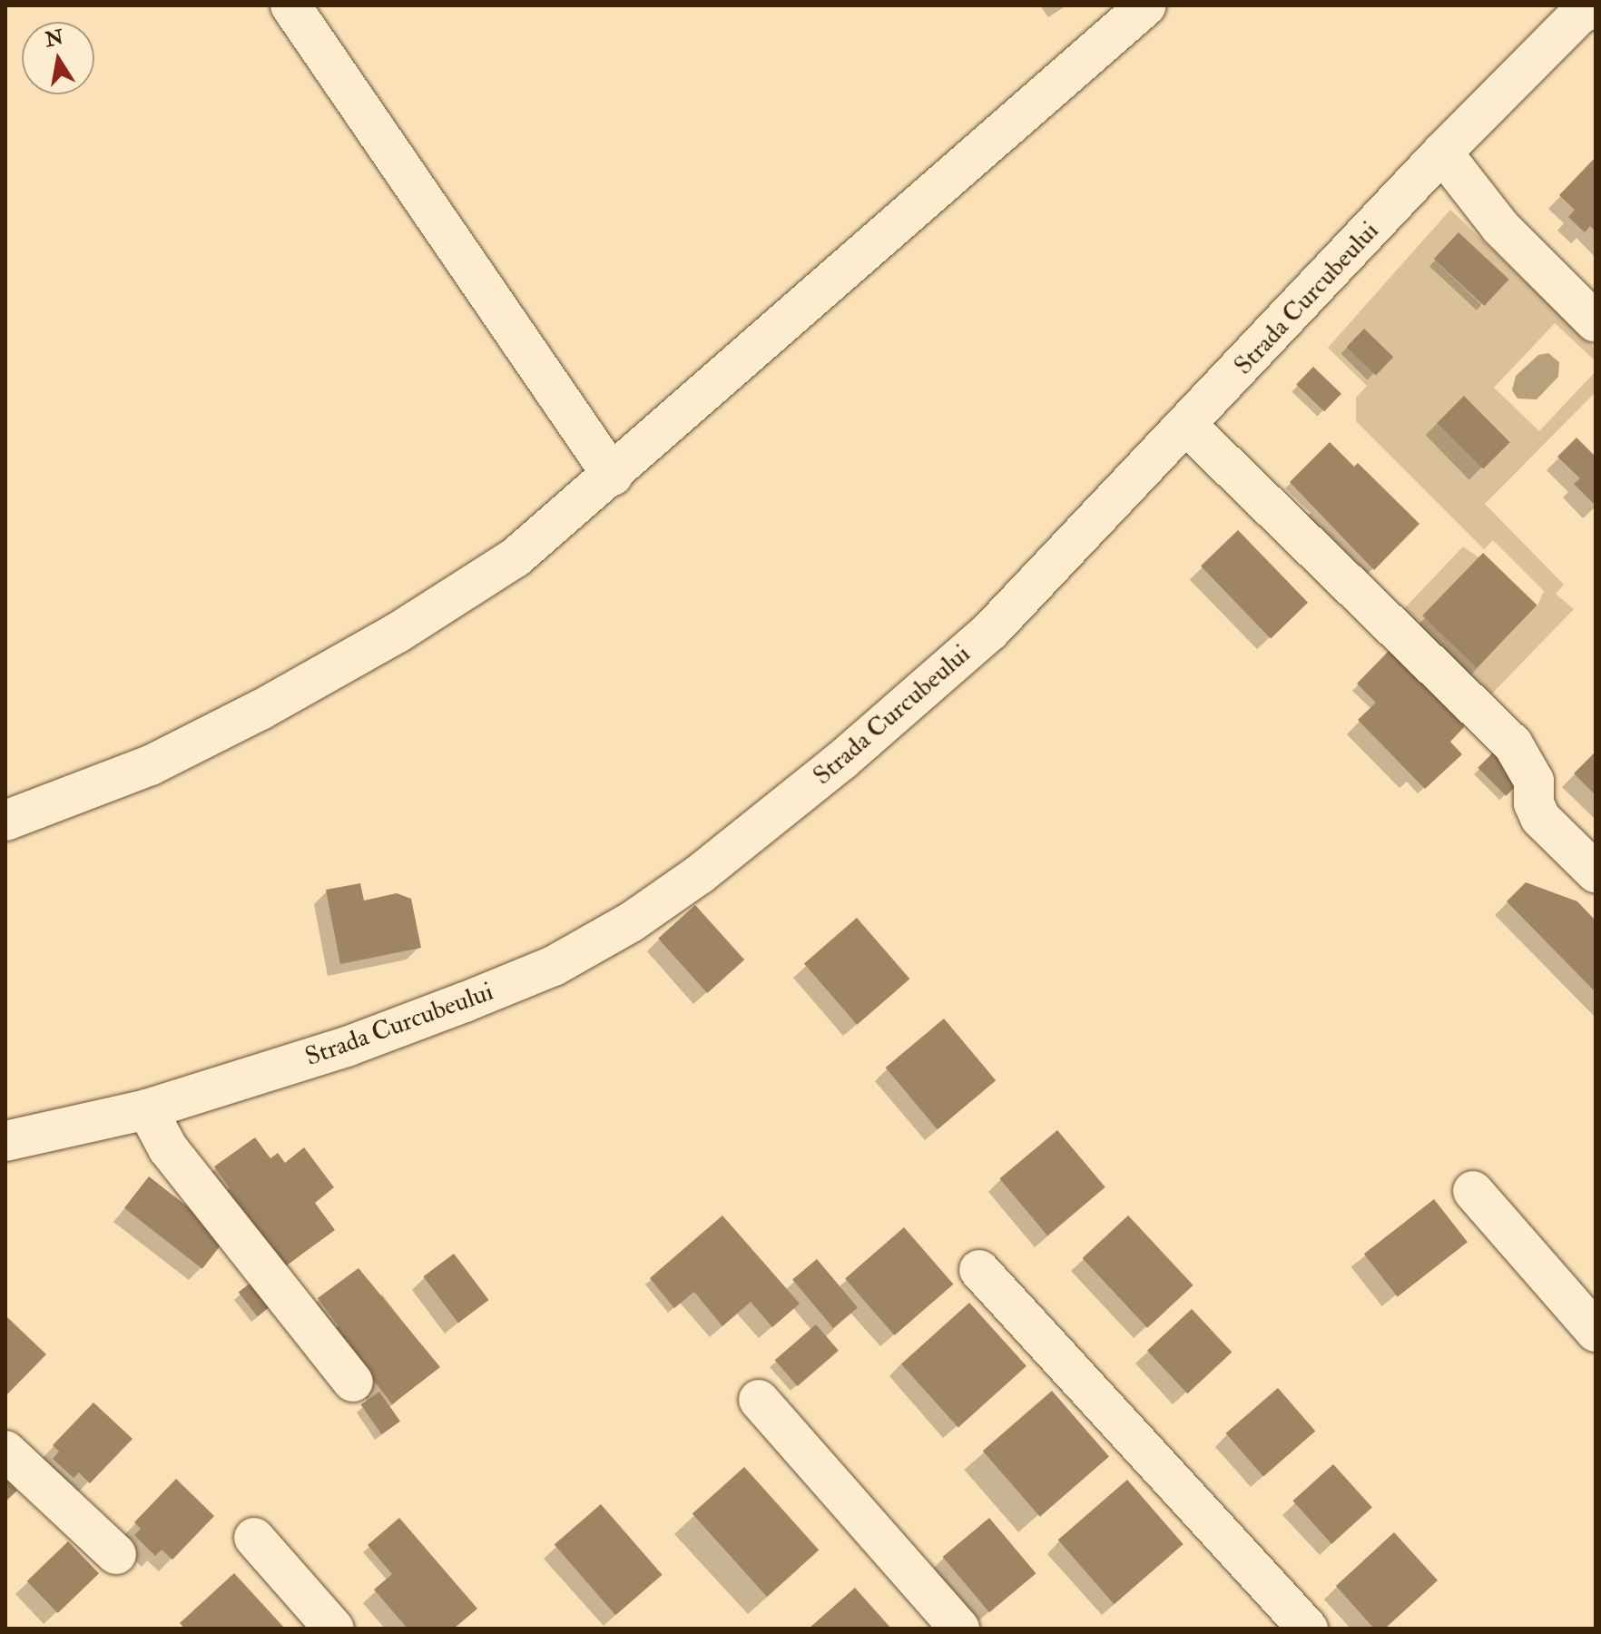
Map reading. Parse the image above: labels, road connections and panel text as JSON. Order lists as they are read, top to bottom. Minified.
{"streets":{"street":["Strada Curcubeului"]},"north":"top"}
